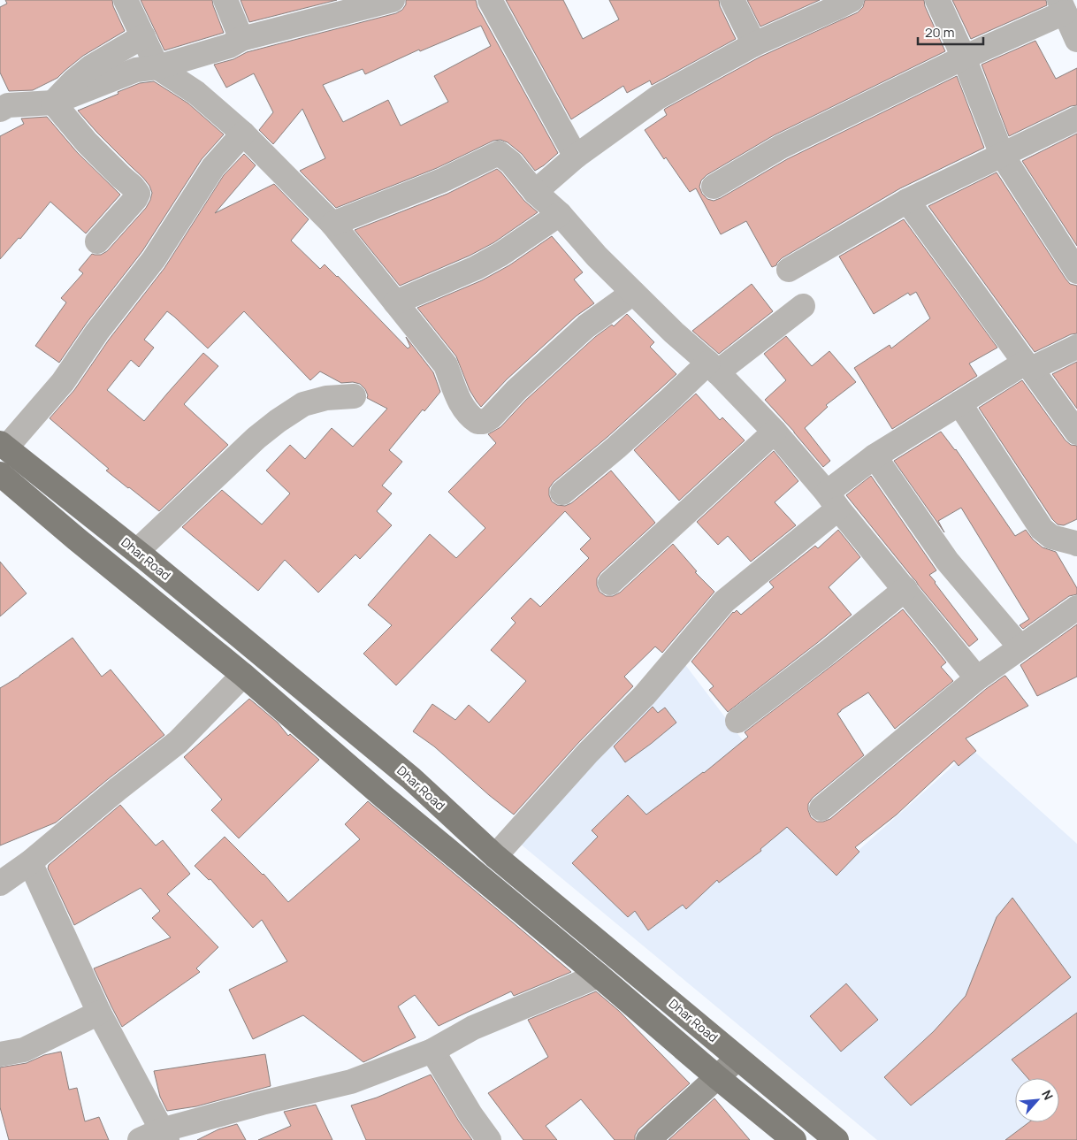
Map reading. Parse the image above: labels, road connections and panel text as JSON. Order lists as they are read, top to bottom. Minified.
{"streets":{"main road":["Dhar Road"]},"scale_bar":"20 m","north":"top right"}
